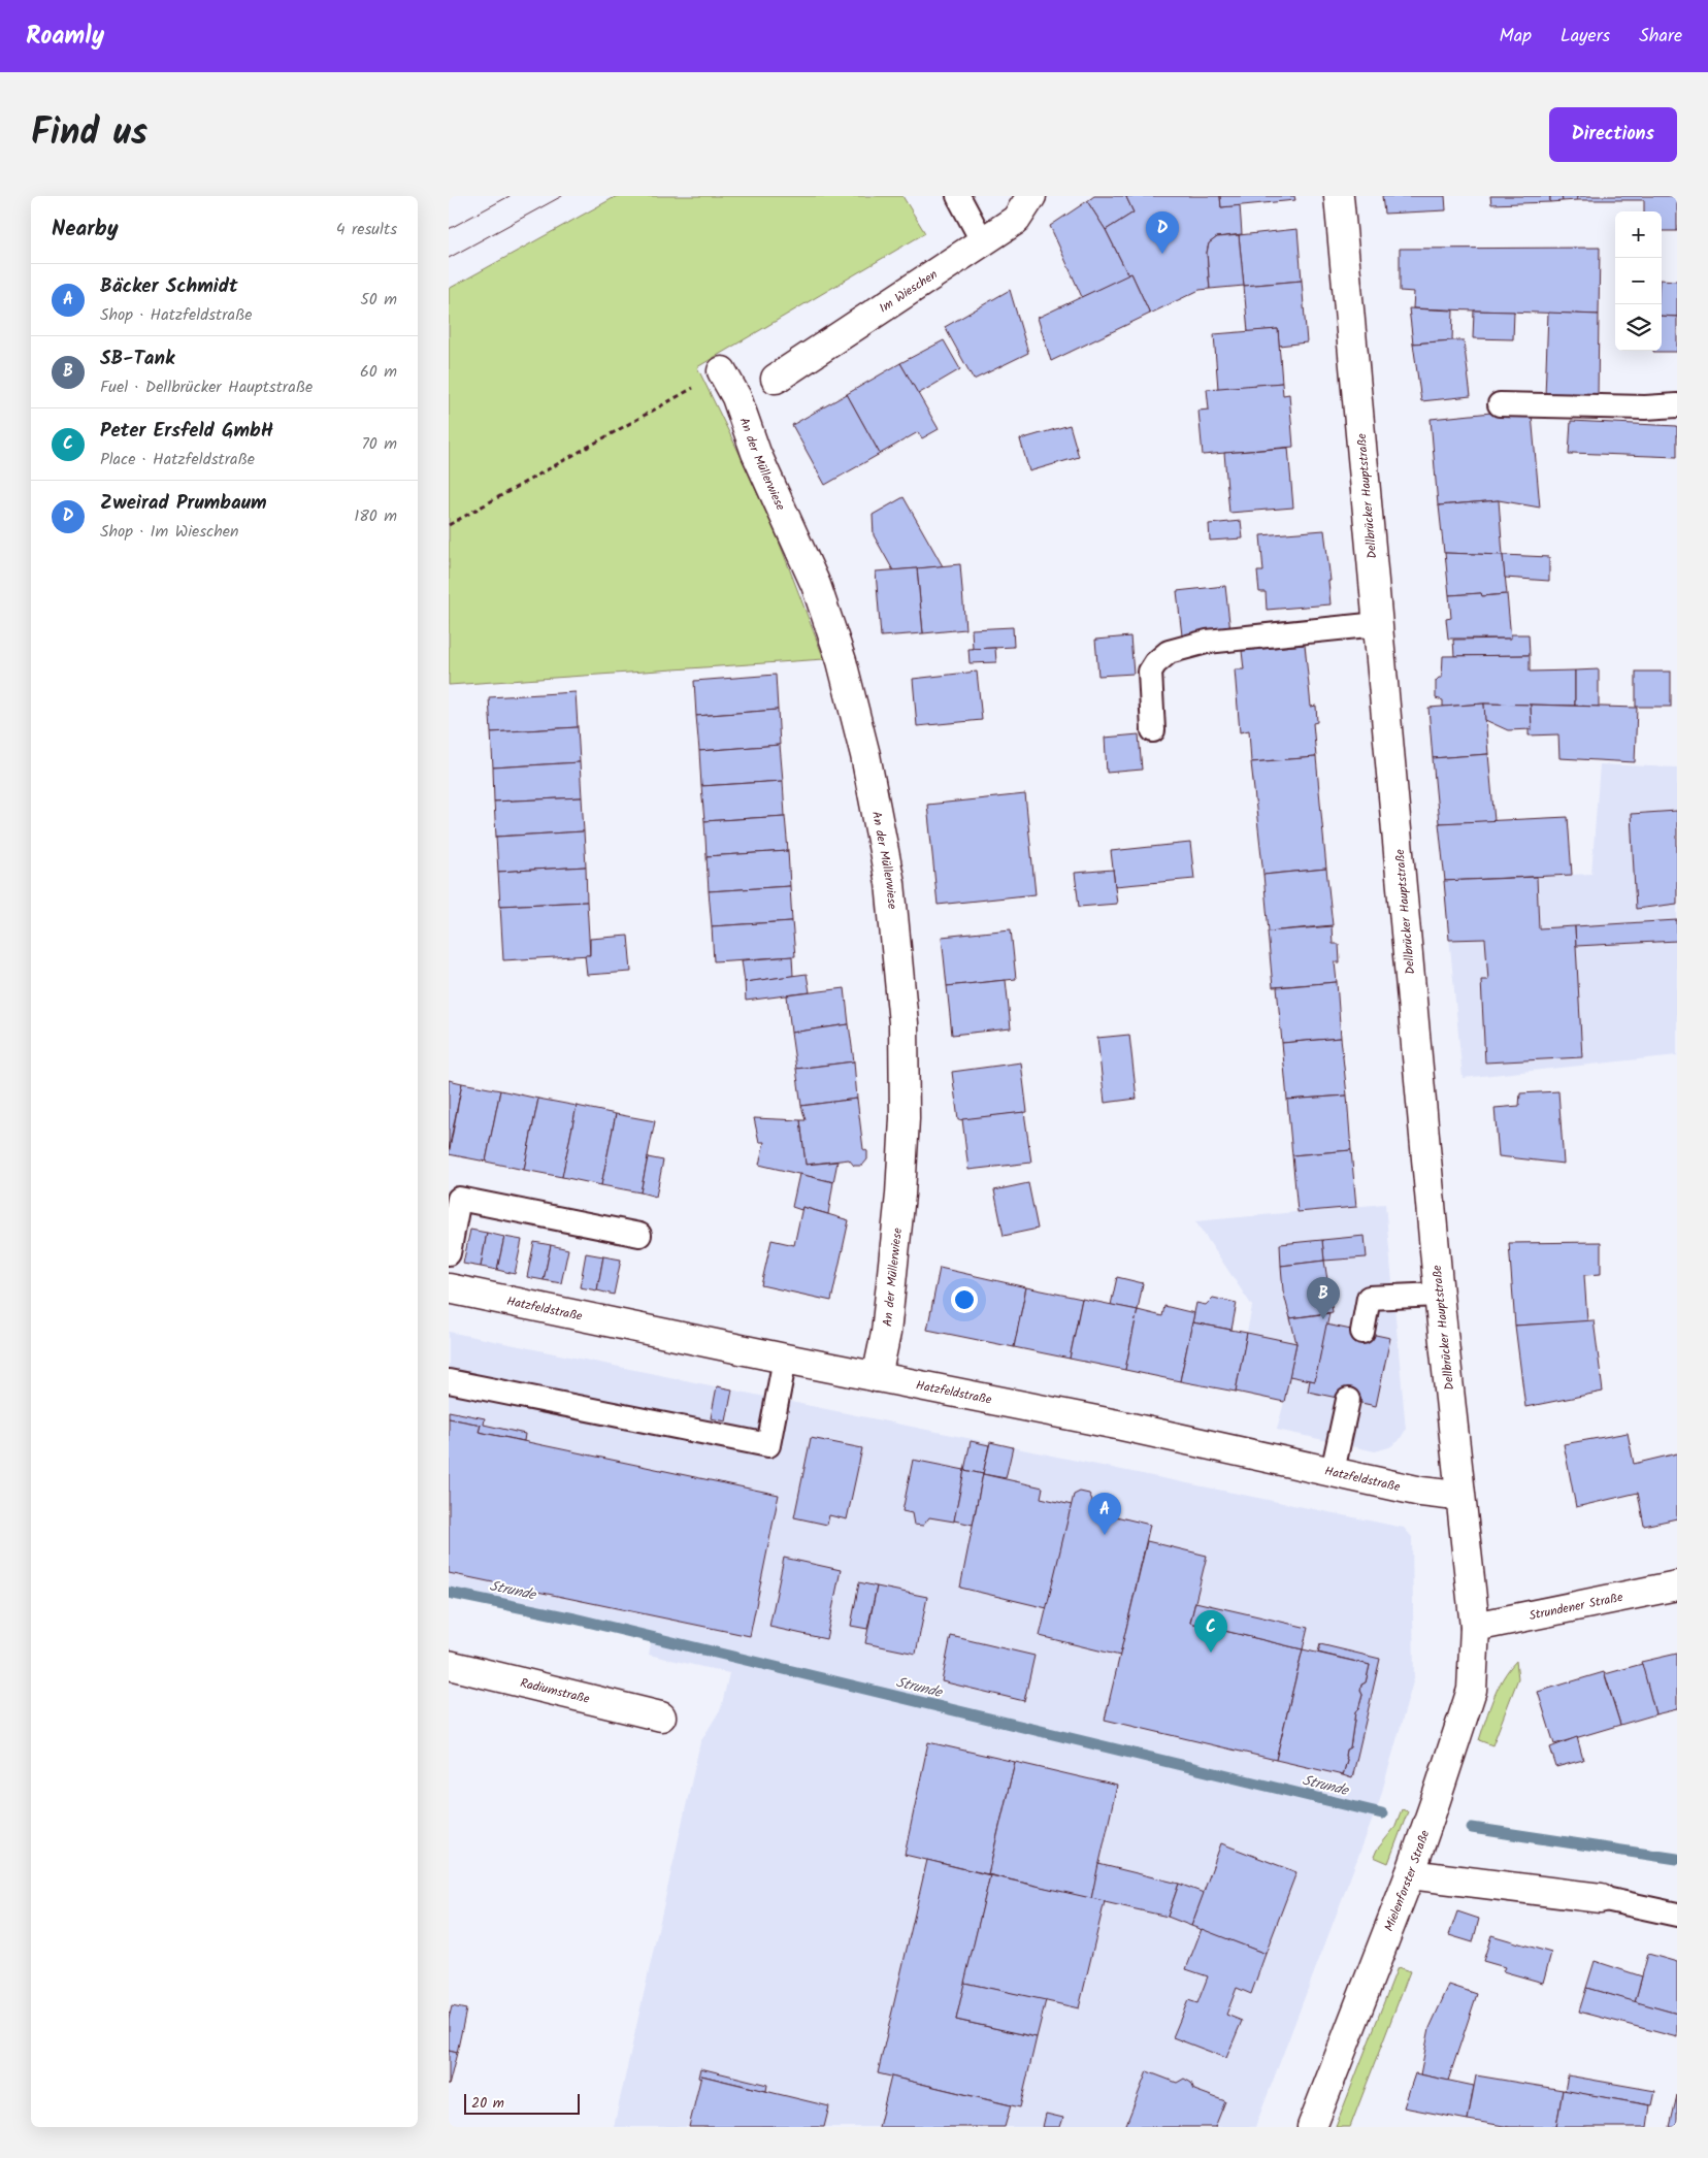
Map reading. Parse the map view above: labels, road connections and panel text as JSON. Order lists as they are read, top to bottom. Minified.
{"streets":{"street":["Im Wieschen","An der Müllerwiese","Dellbrücker Hauptstraße","Hatzfeldstraße","Strundener Straße","Radiumstraße","Mielenforster Straße"]},"crossings":[["An der Müllerwiese","Hatzfeldstraße"],["Dellbrücker Hauptstraße","Hatzfeldstraße"],["Dellbrücker Hauptstraße","Strundener Straße"],["Dellbrücker Hauptstraße","Mielenforster Straße"],["Strundener Straße","Mielenforster Straße"]],"water":["Strunde"],"scale_bar":"20 m","page":{"header":"Roamly","nav":["Map","Layers","Share"],"title":"Find us","buttons":"Directions","heading":["Nearby","4 results"],"map_buttons":["+","−"],"pins":["D","B","A","C"],"list":[{"mark":"A","name":"Bäcker Schmidt","note":"Shop · Hatzfeldstraße","value":"50 m"},{"mark":"B","name":"SB-Tank","note":"Fuel · Dellbrücker Hauptstraße","value":"60 m"},{"mark":"C","name":"Peter Ersfeld GmbH","note":"Place · Hatzfeldstraße","value":"70 m"},{"mark":"D","name":"Zweirad Prumbaum","note":"Shop · Im Wieschen","value":"180 m"}],"scale":"20 m"}}
